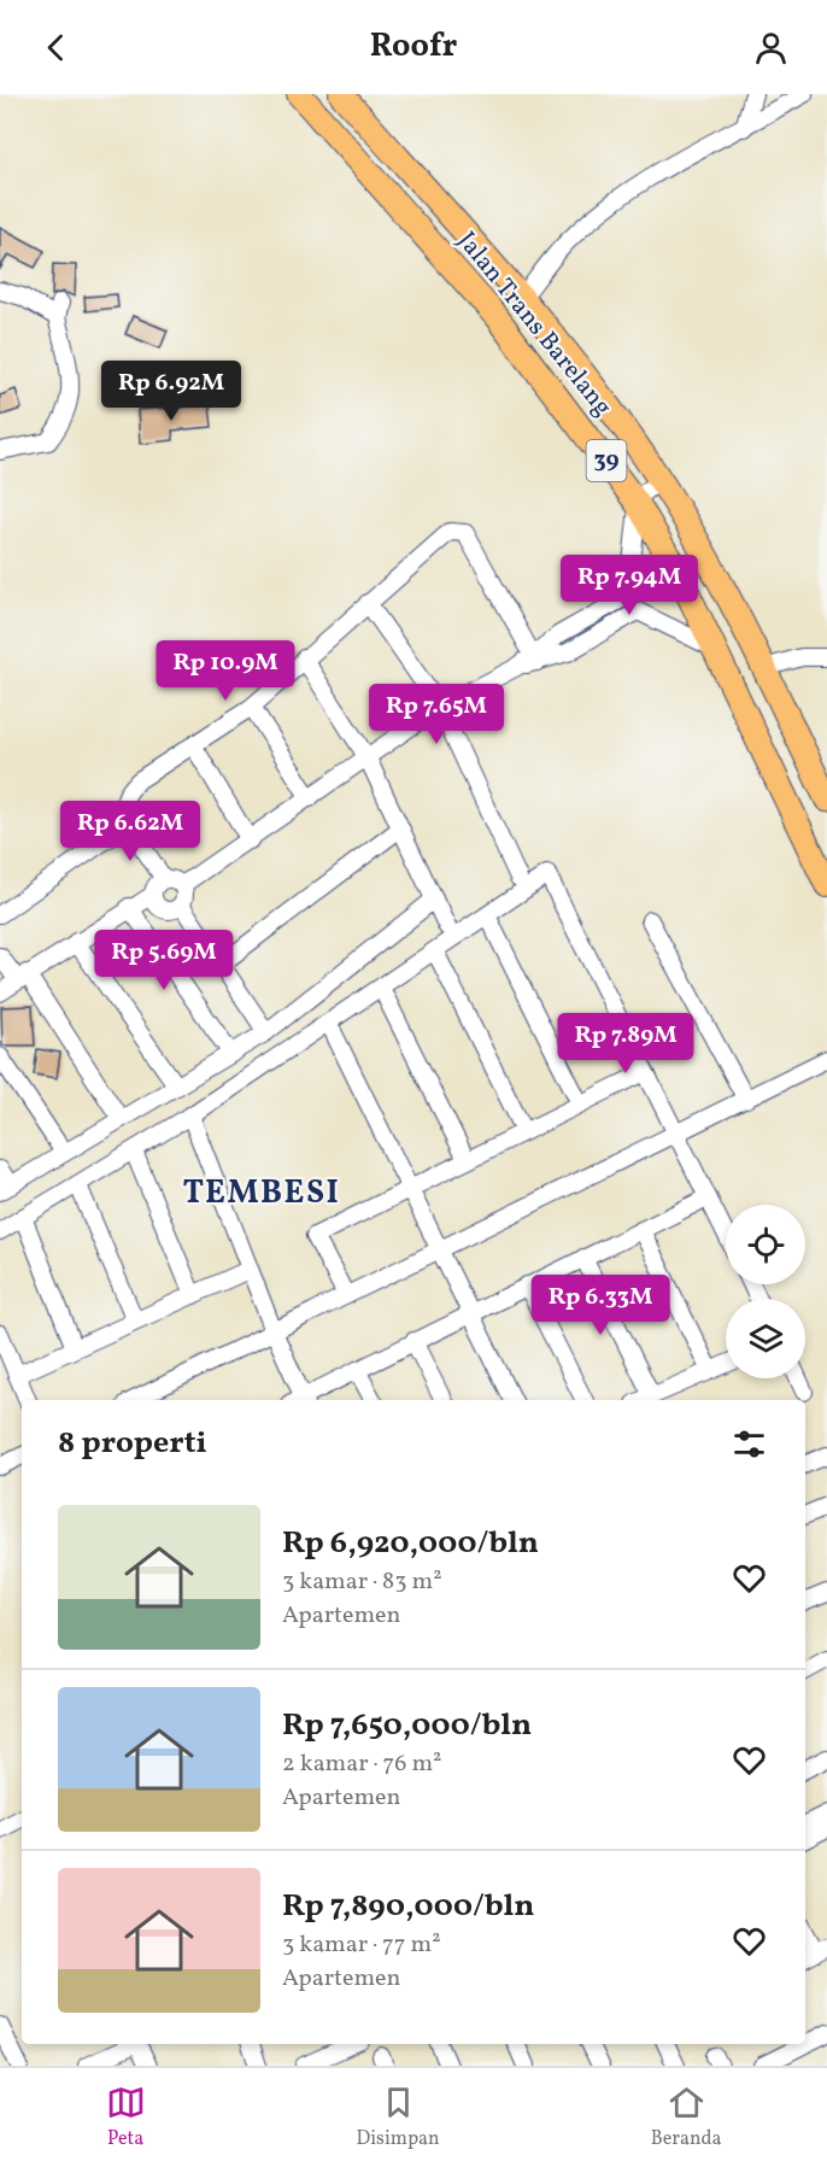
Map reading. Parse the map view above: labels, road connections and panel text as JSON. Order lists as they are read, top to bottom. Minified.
{"streets":{"highway":["Jalan Trans Barelang","39"]},"districts":["TEMBESI"],"page":{"header":"Roofr","price":["Rp 6.92M","Rp 7.94M","Rp 10.9M","Rp 7.65M","Rp 6.62M","Rp 5.69M","Rp 7.89M","Rp 6.33M"],"heading":"8 properti","list":[{"name":"Rp 6,920,000/bln","note":"3 kamar · 83 m² · Apartemen"},{"name":"Rp 7,650,000/bln","note":"2 kamar · 76 m² · Apartemen"},{"name":"Rp 7,890,000/bln","note":"3 kamar · 77 m² · Apartemen"}],"tabs":["Peta","Disimpan","Beranda"]}}
